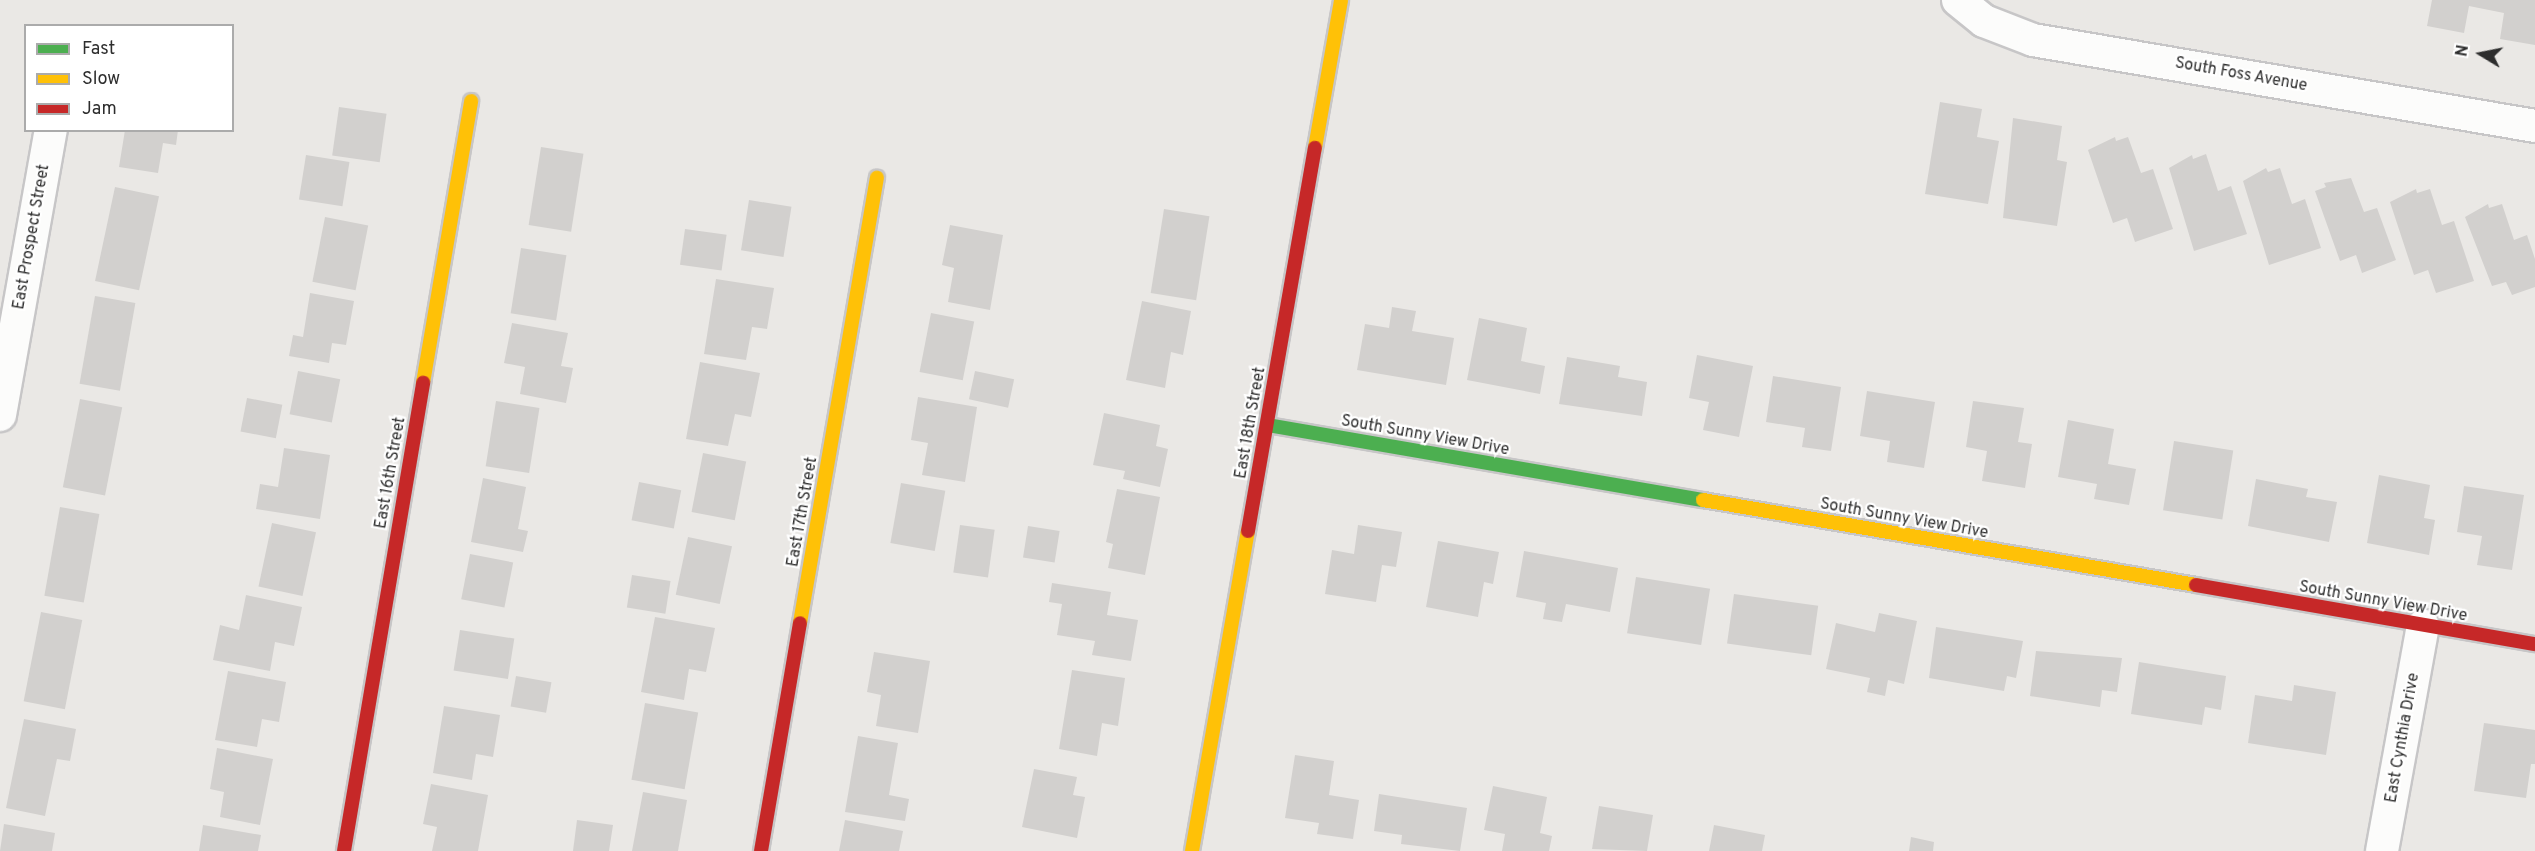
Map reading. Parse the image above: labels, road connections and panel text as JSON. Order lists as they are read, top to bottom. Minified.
{"streets":{"street":["South Foss Avenue","East Prospect Street","East 18th Street","South Sunny View Drive","East 16th Street","East 17th Street","East Cynthia Drive"]},"crossings":[["East 18th Street","South Sunny View Drive"],["South Sunny View Drive","East Cynthia Drive"]],"legend":["Fast","Slow","Jam"],"north":"left"}
